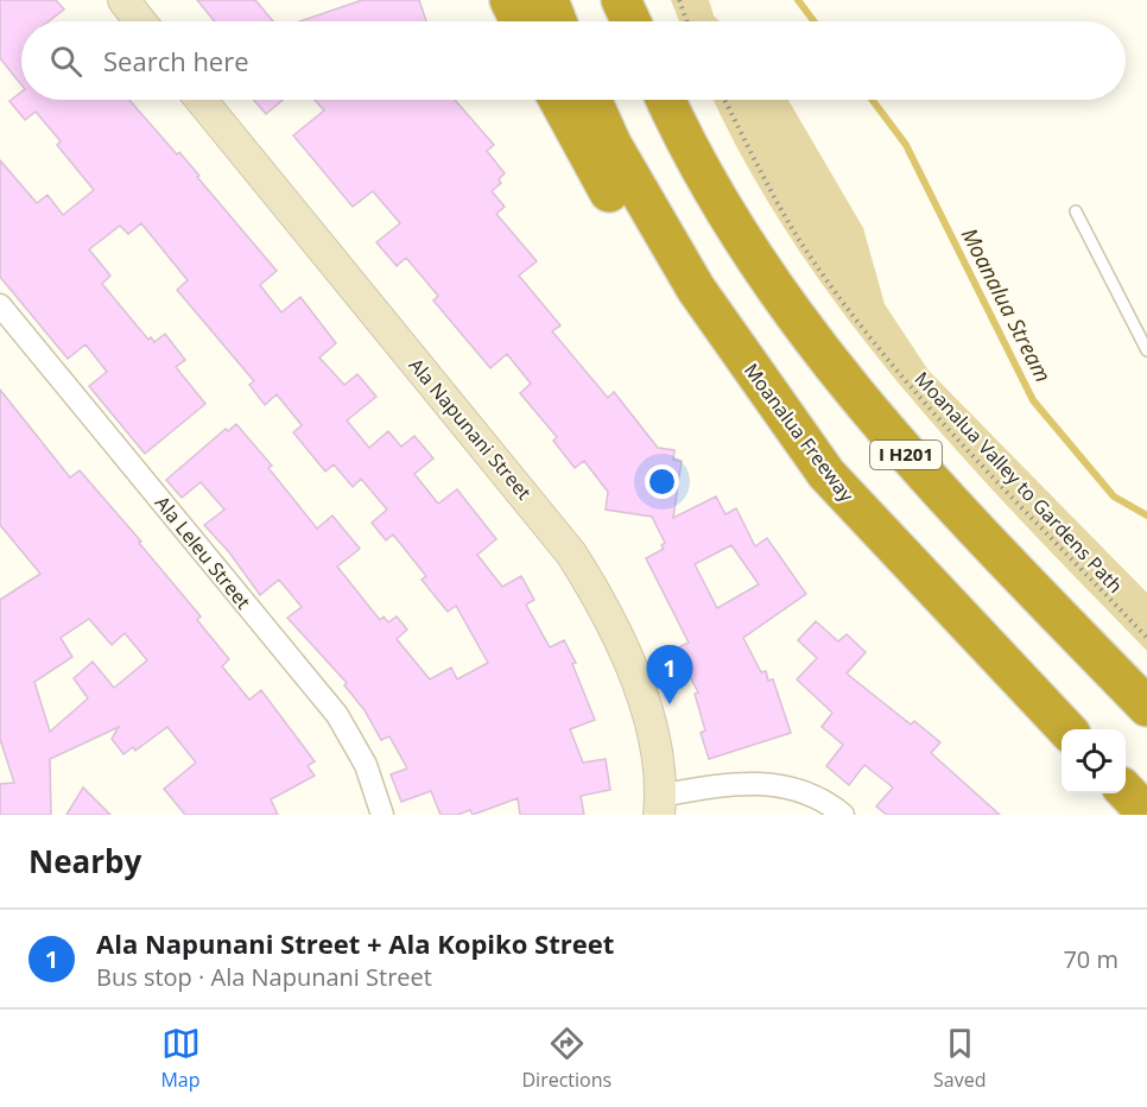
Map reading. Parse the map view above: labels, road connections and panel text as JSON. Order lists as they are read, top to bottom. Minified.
{"streets":{"highway":["Moanalua Freeway","I H201"],"street":["Ala Napunani Street","Ala Leleu Street"],"path":["Moanalua Valley to Gardens Path"]},"water":["Moanalua Stream"],"page":{"search":"Search here","pins":"1","heading":"Nearby","list":[{"mark":"1","name":"Ala Napunani Street + Ala Kopiko Street","note":"Bus stop · Ala Napunani Street","value":"70 m"}],"nav":["Map","Directions","Saved"]}}
